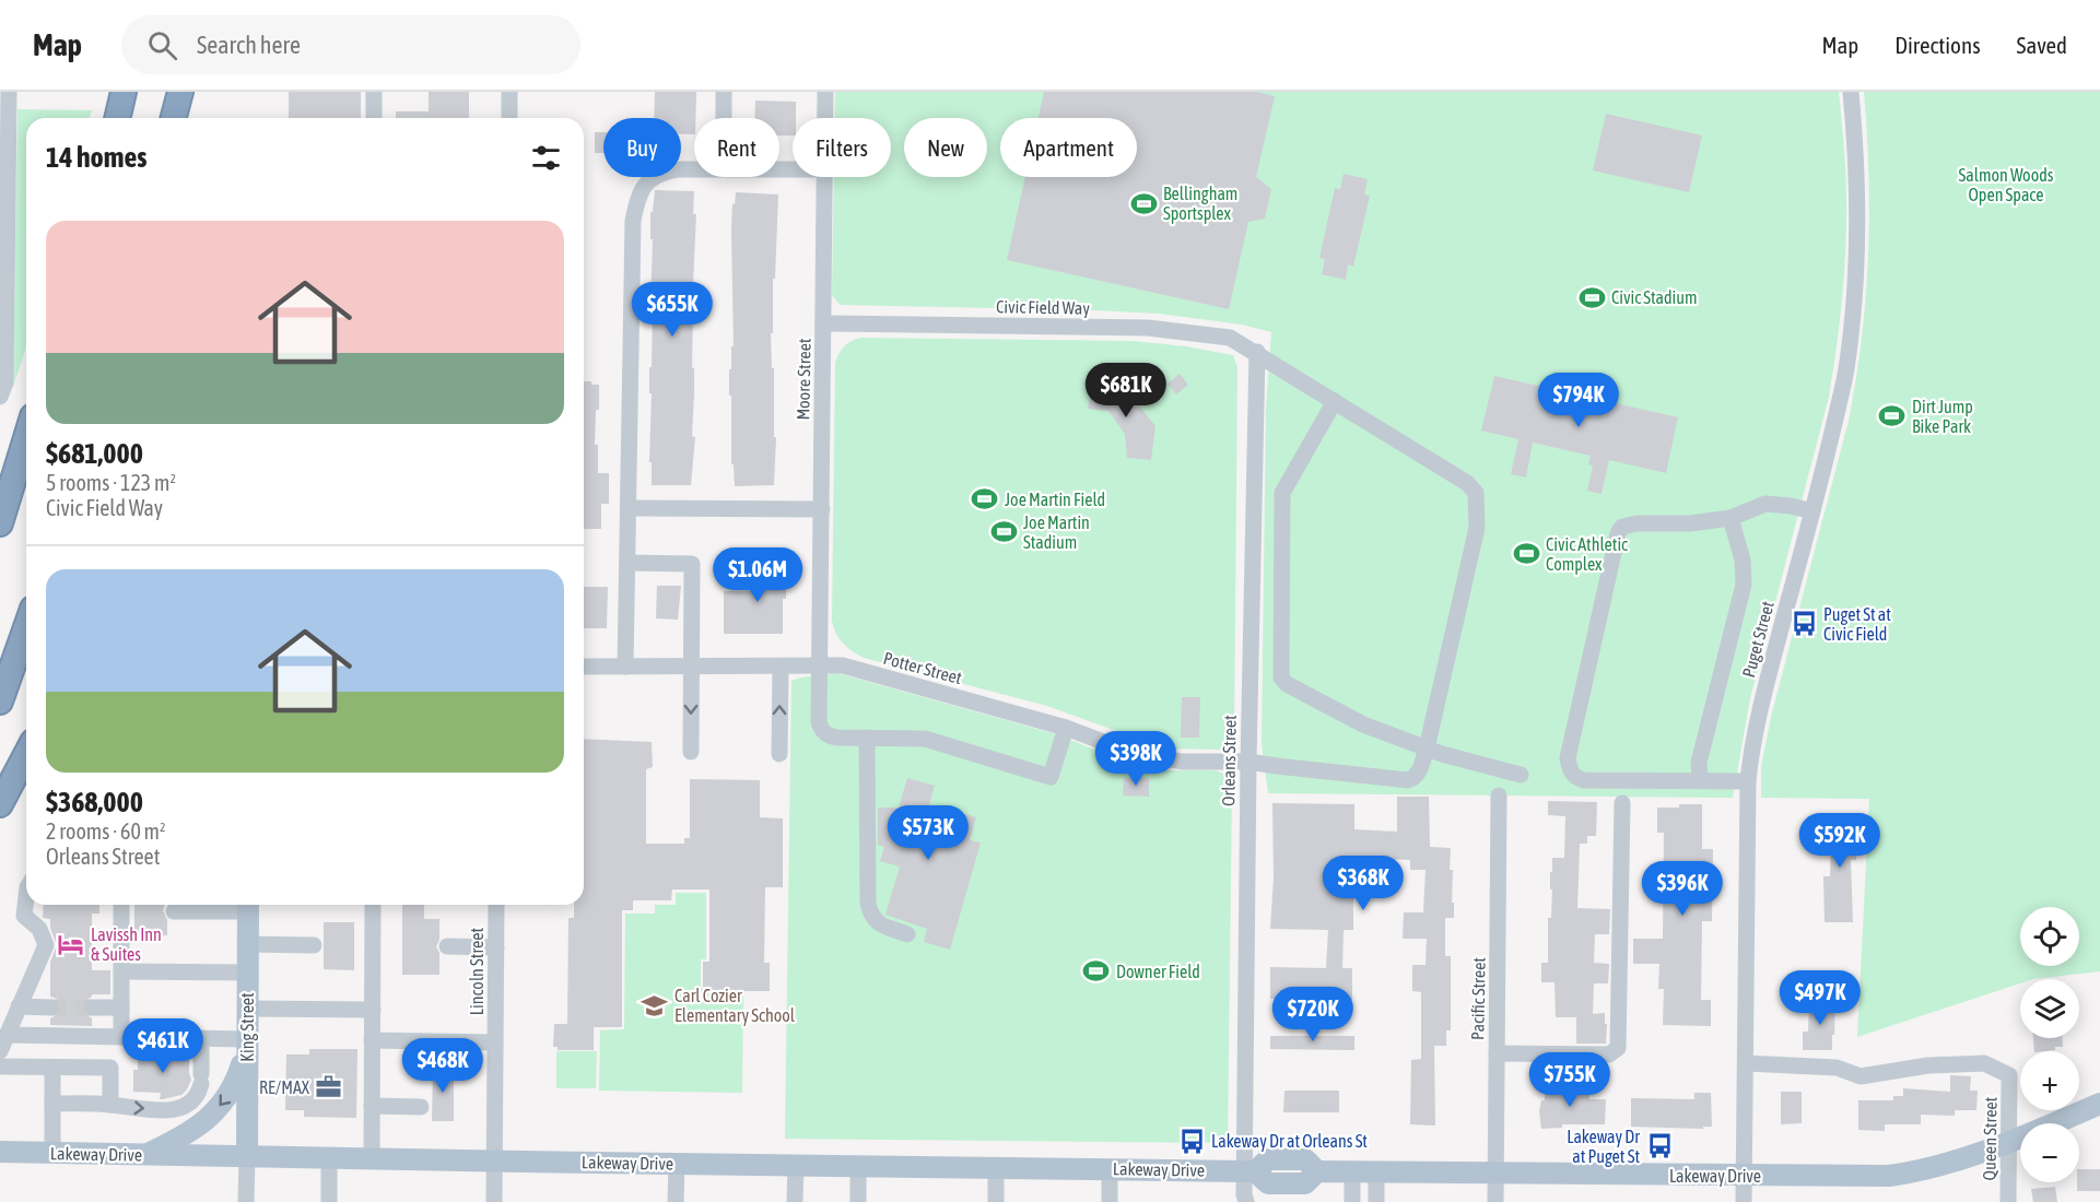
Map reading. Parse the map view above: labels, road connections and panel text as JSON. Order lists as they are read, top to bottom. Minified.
{"streets":{"main road":["King Street","Lakeway Drive"],"street":["Civic Field Way","Moore Street","Puget Street","Potter Street","Orleans Street","Lincoln Street","Pacific Street","Queen Street"]},"crossings":[["Civic Field Way","Moore Street"],["Civic Field Way","Potter Street"],["Civic Field Way","Orleans Street"],["Moore Street","Potter Street"],["Puget Street","Queen Street"],["Puget Street","Lakeway Drive"],["Potter Street","Orleans Street"],["Orleans Street","Lakeway Drive"],["Lincoln Street","Lakeway Drive"],["Pacific Street","Lakeway Drive"],["King Street","Lakeway Drive"],["Queen Street","Lakeway Drive"]],"parks":["Salmon Woods Open Space"],"places":{"sports":["Bellingham Sportsplex","Civic Stadium","Dirt Jump Bike Park","Joe Martin Field","Joe Martin Stadium","Civic Athletic Complex","Downer Field"],"bus stop":["Puget St at Civic Field","Lakeway Dr at Orleans St","Lakeway Dr at Puget St"],"hotel":["Lavissh Inn & Suites"],"school or university":["Carl Cozier Elementary School"],"office":["RE/MAX"]},"page":{"header":"Map","search":"Search here","nav":["Map","Directions","Saved"],"chip":["Buy","Rent","Filters","New","Apartment"],"heading":"14 homes","list":[{"name":"$681,000","note":"5 rooms · 123 m² · Civic Field Way"},{"name":"$368,000","note":"2 rooms · 60 m² · Orleans Street"}],"price":["$655K","$681K","$794K","$1.06M","$398K","$573K","$592K","$368K","$396K","$497K","$720K","$461K","$468K","$755K"],"map_buttons":["+","−"]}}
